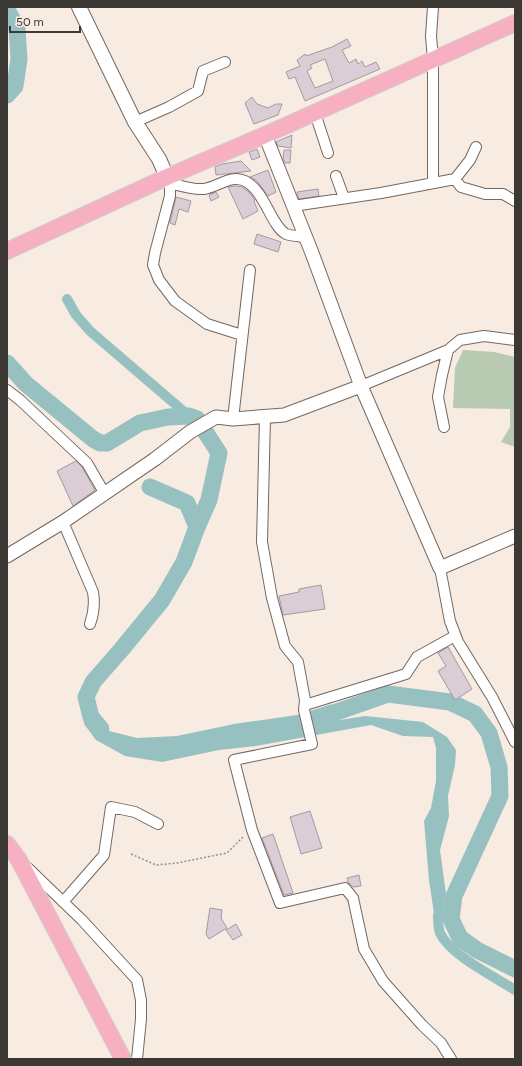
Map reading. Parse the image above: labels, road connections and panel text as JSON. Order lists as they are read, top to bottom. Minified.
{"scale_bar":"50 m"}
